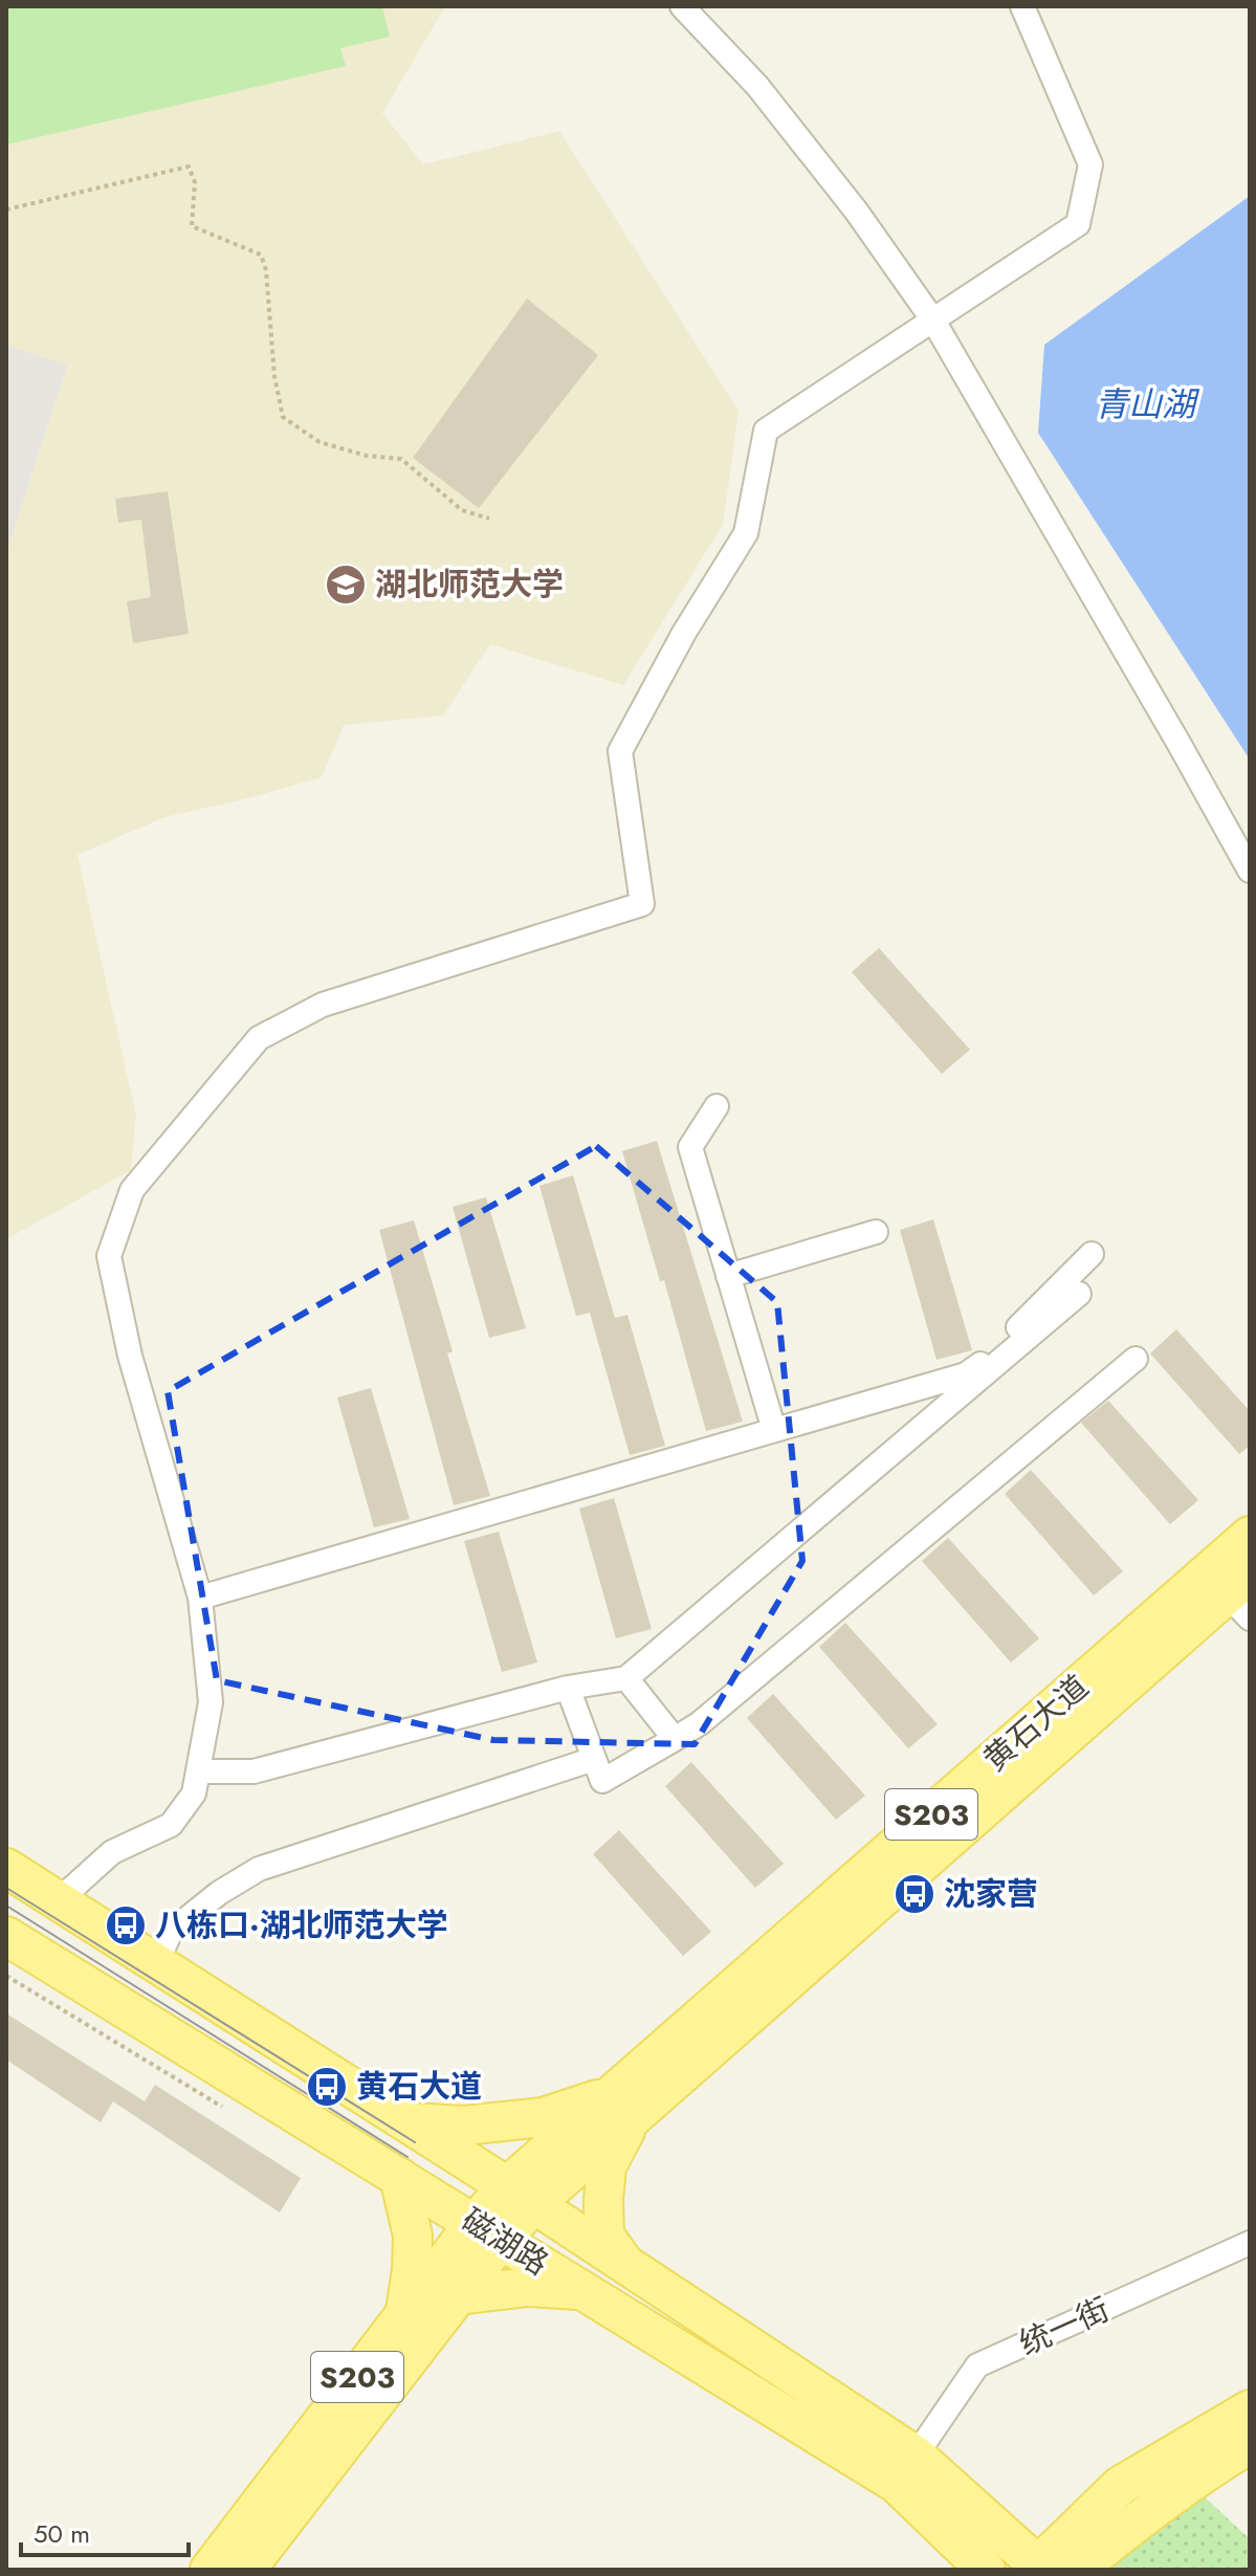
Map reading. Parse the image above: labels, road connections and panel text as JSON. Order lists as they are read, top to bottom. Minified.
{"streets":{"main road":["黄石大道","S203","磁湖路"],"street":["统一街"]},"crossings":[["黄石大道","磁湖路"],["磁湖路","统一街"]],"water":["青山湖"],"places":{"school or university":["湖北师范大学"],"bus stop":["沈家营","八栋口·湖北师范大学","黄石大道"]},"scale_bar":"50 m"}
